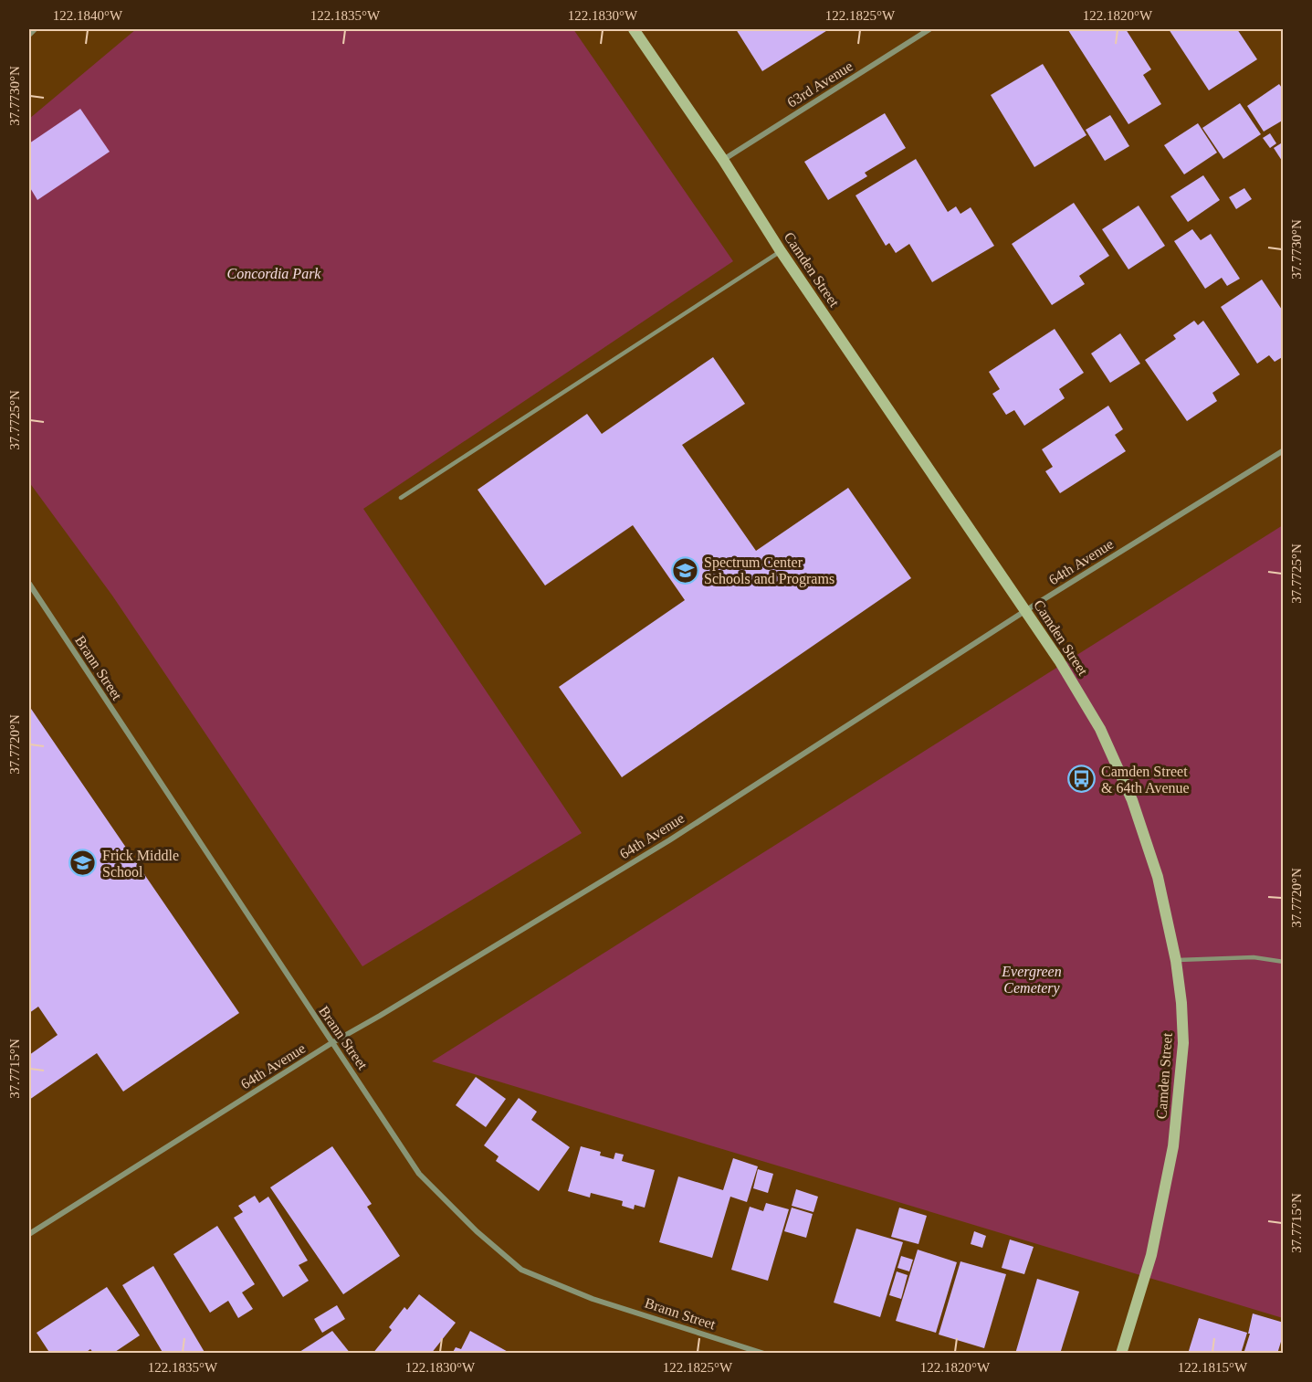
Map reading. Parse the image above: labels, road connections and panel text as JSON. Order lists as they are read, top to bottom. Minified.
{"streets":{"street":["63rd Avenue","Camden Street","64th Avenue","Brann Street"]},"crossings":[["63rd Avenue","Camden Street"],["Camden Street","64th Avenue"],["64th Avenue","Brann Street"]],"parks":["Concordia Park","Evergreen Cemetery"],"places":{"school or university":["Spectrum Center Schools and Programs","Frick Middle School"],"bus stop":["Camden Street & 64th Avenue"]},"coordinates":["122.1840°W","122.1835°W","122.1830°W","122.1825°W","122.1820°W","37.7730°N","37.7725°N","37.7720°N","37.7715°N","122.1815°W"]}
